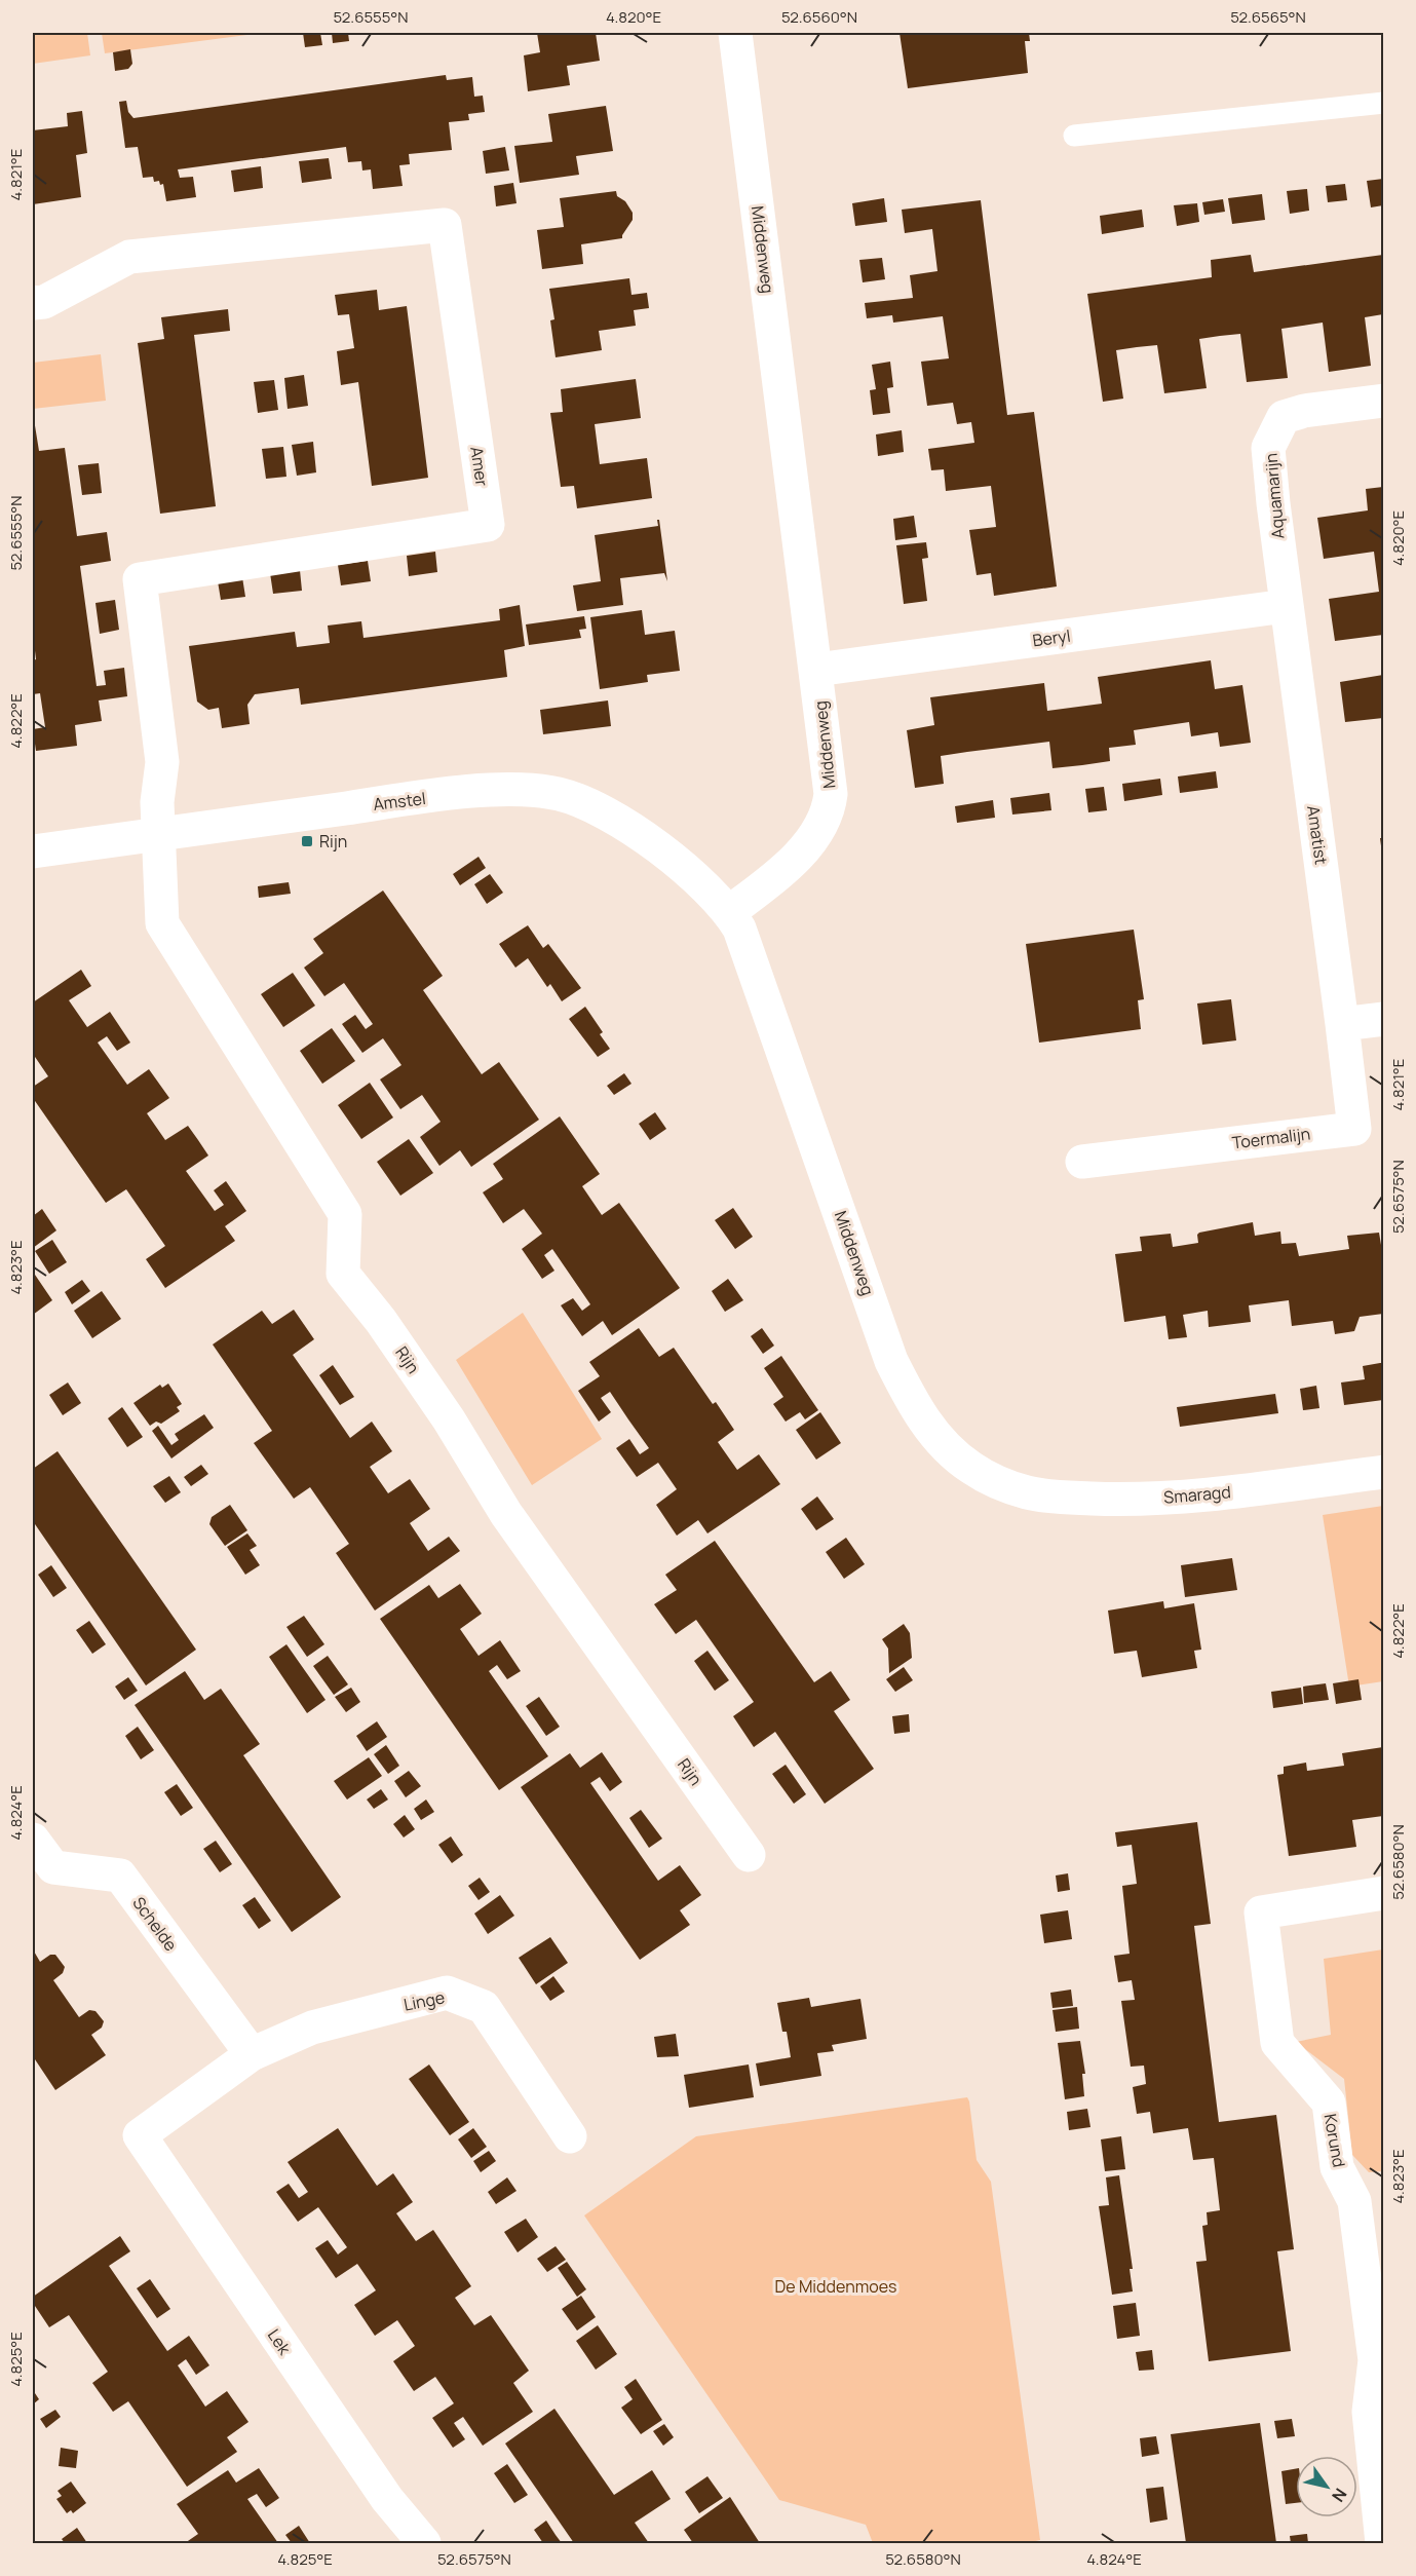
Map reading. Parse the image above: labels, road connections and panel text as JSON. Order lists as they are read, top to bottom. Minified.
{"streets":{"street":["Middenweg","Amer","Aquamarijn","Beryl","Amstel","Amatist","Toermalijn","Rijn","Smaragd","Schelde","Linge","Korund","Lek"]},"crossings":[["Middenweg","Beryl"],["Middenweg","Amstel"],["Middenweg","Smaragd"],["Amer","Amstel"],["Amer","Rijn"],["Aquamarijn","Beryl"],["Aquamarijn","Amatist"],["Beryl","Amatist"],["Amstel","Rijn"],["Amatist","Toermalijn"],["Schelde","Linge"],["Linge","Lek"]],"parks":["De Middenmoes"],"places":{"transit":["Rijn"]},"north":"bottom right","coordinates":["52.6555°N","4.820°E","52.6560°N","52.6565°N","4.821°E","4.822°E","52.6575°N","4.823°E","4.824°E","52.6580°N","4.825°E"]}
